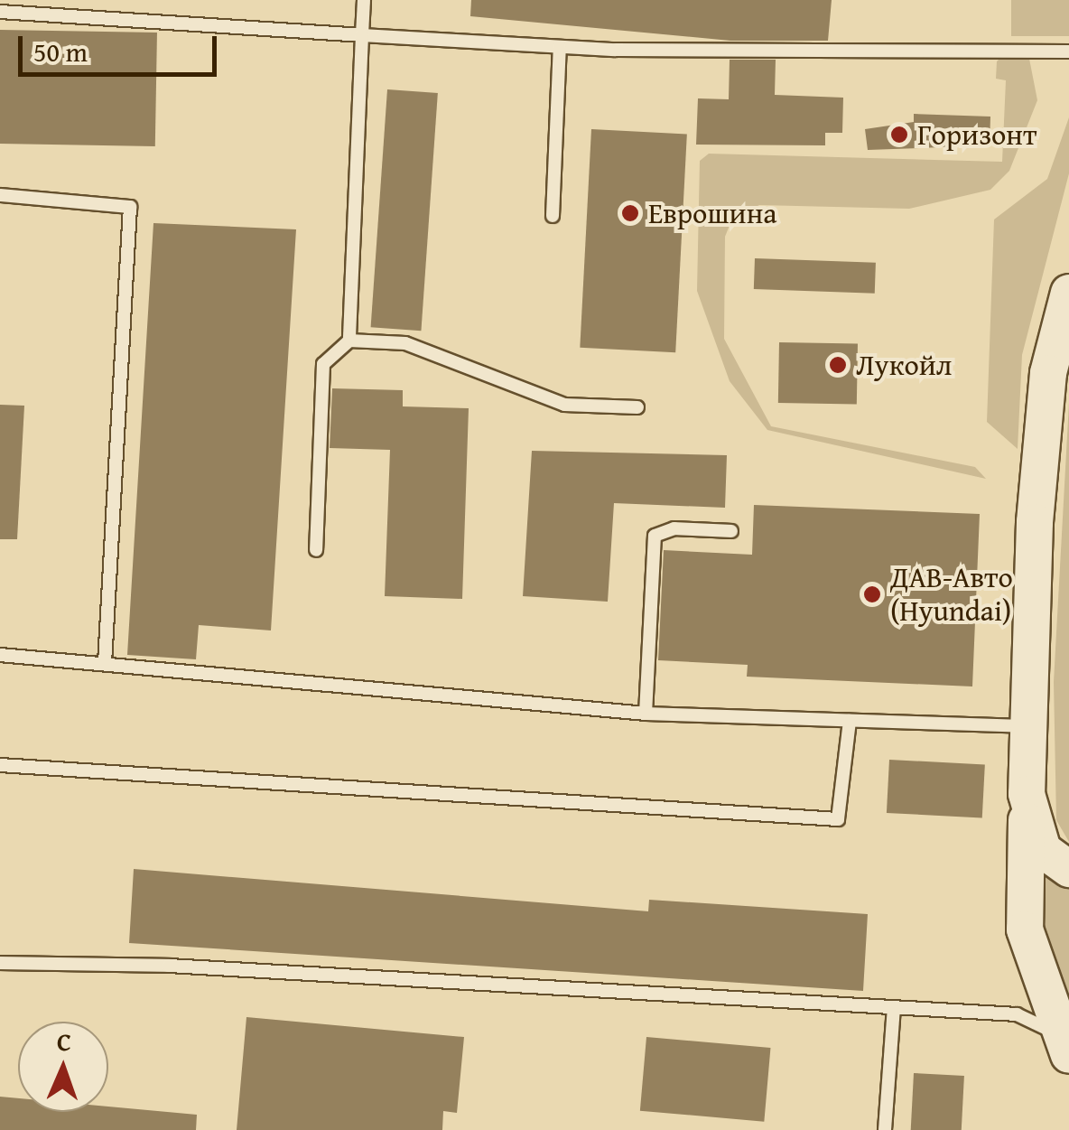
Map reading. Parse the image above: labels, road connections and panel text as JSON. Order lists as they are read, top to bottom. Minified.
{"places":["Горизонт","Еврошина","Лукойл","ДАВ-Авто (Hyundai)"],"scale_bar":"50 m","north":"top"}
